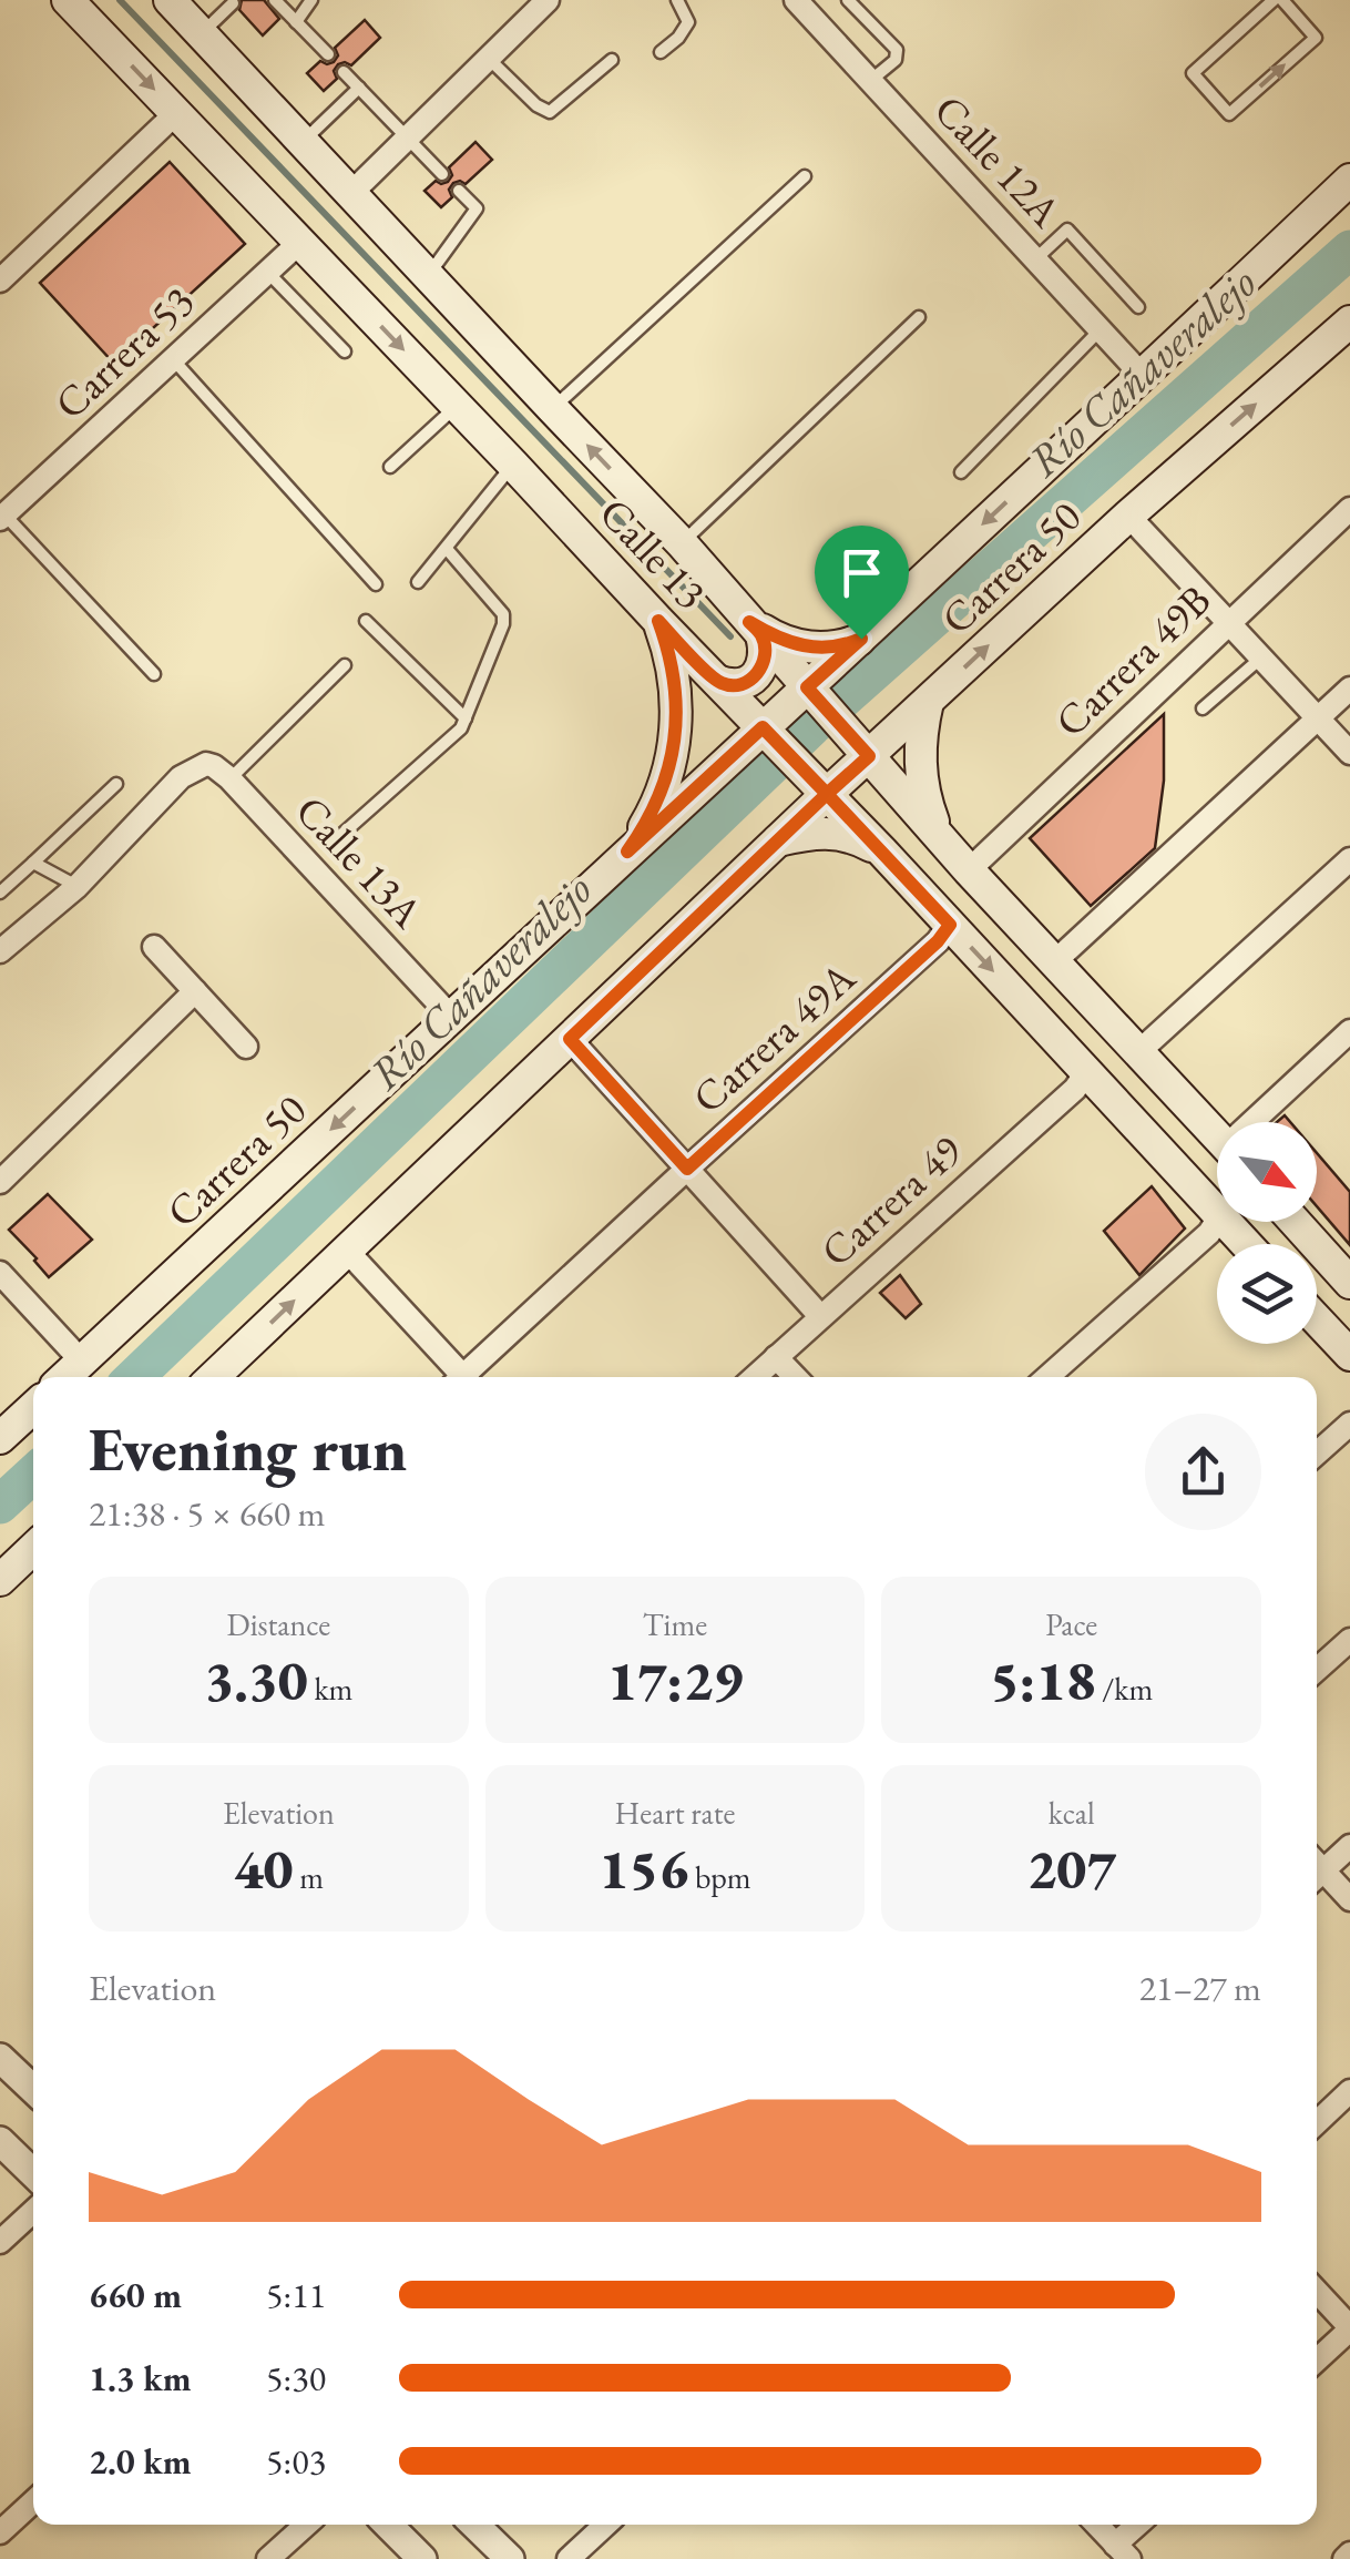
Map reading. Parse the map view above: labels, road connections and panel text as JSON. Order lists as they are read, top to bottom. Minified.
{"streets":{"main road":["Calle 13","Carrera 50"],"street":["Calle 12A","Carrera 53","Carrera 49B","Calle 13A","Carrera 49A","Carrera 49"]},"crossings":[["Calle 12A","Carrera 50"],["Carrera 53","Calle 13"],["Calle 13","Carrera 50"],["Calle 13","Carrera 49B"],["Calle 13","Carrera 49A"],["Calle 13","Carrera 49"],["Carrera 50","Calle 13A"]],"water":["Río Cañaveralejo"],"north":"bottom right","page":{"heading":["Evening run","21:38 · 5 × 660 m"],"stats":[["Distance","3.30 km"],["Time","17:29"],["Pace","5:18 /km"],["Elevation","40 m"],["Heart rate","156 bpm"],["kcal","207"]],"chart":["Elevation","21–27 m"],"list":[{"name":"660 m","note":"5:11"},{"name":"1.3 km","note":"5:30"},{"name":"2.0 km","note":"5:03"}]}}
